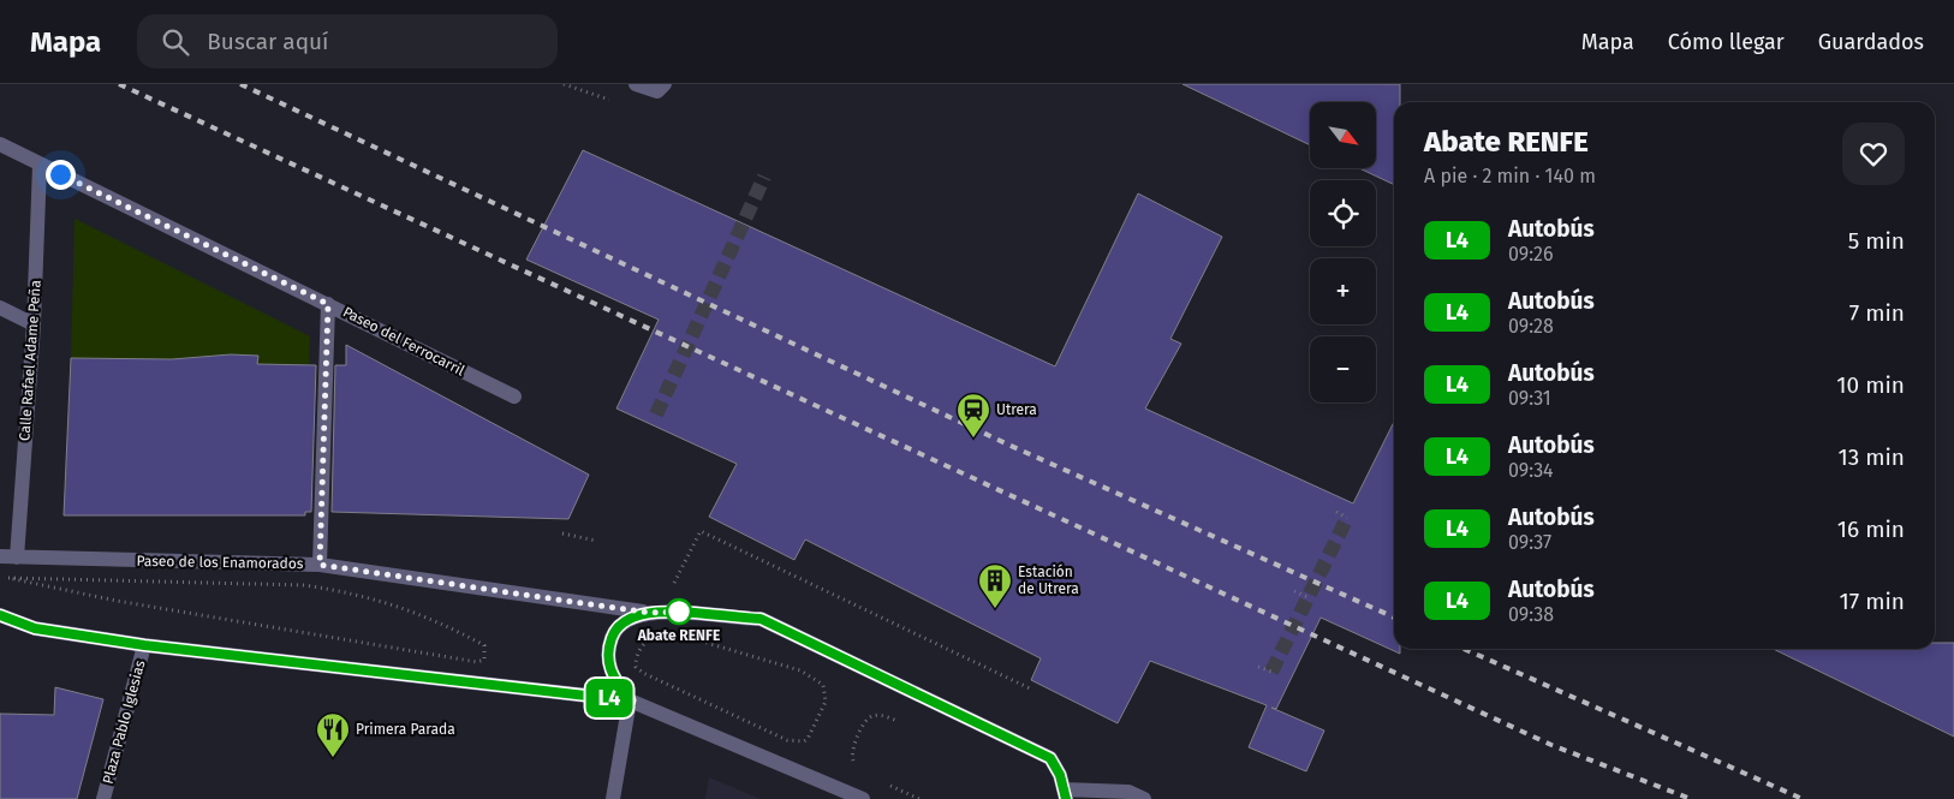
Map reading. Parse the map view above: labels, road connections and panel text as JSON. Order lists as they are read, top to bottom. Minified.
{"streets":{"street":["Paseo del Ferrocarril","Calle Rafael Adame Peña","Paseo de los Enamorados","Plaza Pablo Iglesias"]},"crossings":[["Paseo del Ferrocarril","Calle Rafael Adame Peña"],["Calle Rafael Adame Peña","Paseo de los Enamorados"]],"places":{"station":["Utrera"],"building":["Estación de Utrera"],"other":["Abate RENFE"],"restaurant":["Primera Parada"]},"lines":["bus line L4"],"north":"bottom right","page":{"header":"Mapa","search":"Buscar aquí","nav":["Mapa","Cómo llegar","Guardados"],"on_map":"L4","map_buttons":["+","−"],"heading":["Abate RENFE","A pie · 2 min · 140 m"],"list":[{"mark":"L4","name":"Autobús","note":"09:26","value":"5 min"},{"mark":"L4","name":"Autobús","note":"09:28","value":"7 min"},{"mark":"L4","name":"Autobús","note":"09:31","value":"10 min"},{"mark":"L4","name":"Autobús","note":"09:34","value":"13 min"},{"mark":"L4","name":"Autobús","note":"09:37","value":"16 min"},{"mark":"L4","name":"Autobús","note":"09:38","value":"17 min"}]}}
